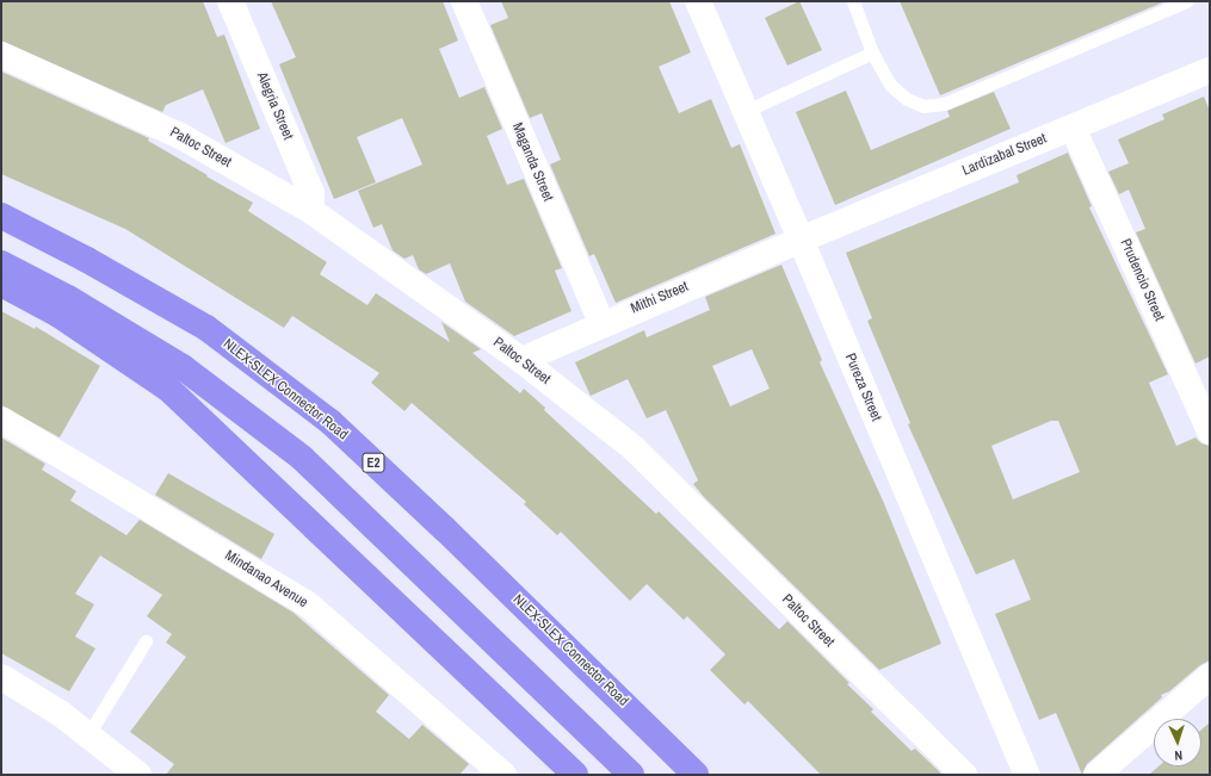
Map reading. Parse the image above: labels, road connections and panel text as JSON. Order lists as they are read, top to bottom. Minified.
{"streets":{"highway":["NLEX-SLEX Connector Road","E2"],"street":["Alegria Street","Paltoc Street","Lardizabal Street","Maganda Street","Prudencio Street","Mithi Street","Pureza Street","Mindanao Avenue"]},"crossings":[["Alegria Street","Paltoc Street"],["Paltoc Street","Mithi Street"],["Lardizabal Street","Prudencio Street"],["Lardizabal Street","Mithi Street"],["Lardizabal Street","Pureza Street"],["Maganda Street","Mithi Street"],["Mithi Street","Pureza Street"]],"north":"bottom"}
